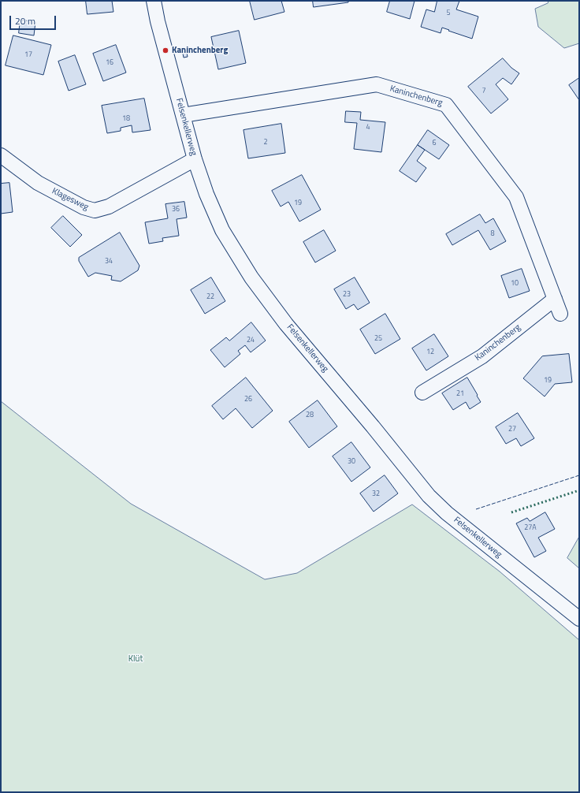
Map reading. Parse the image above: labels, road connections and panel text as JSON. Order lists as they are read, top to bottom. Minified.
{"streets":{"street":["Kaninchenberg","Felsenkellerweg","Klagesweg"]},"crossings":[["Kaninchenberg","Felsenkellerweg"],["Felsenkellerweg","Klagesweg"]],"parks":["Klüt"],"places":["Kaninchenberg"],"house_numbers":["5","17","16","7","18","4","2","6","19","36","8","34","10","23","22","25","24","12","19","21","26","28","27","30","32","27A"],"scale_bar":"20 m"}
